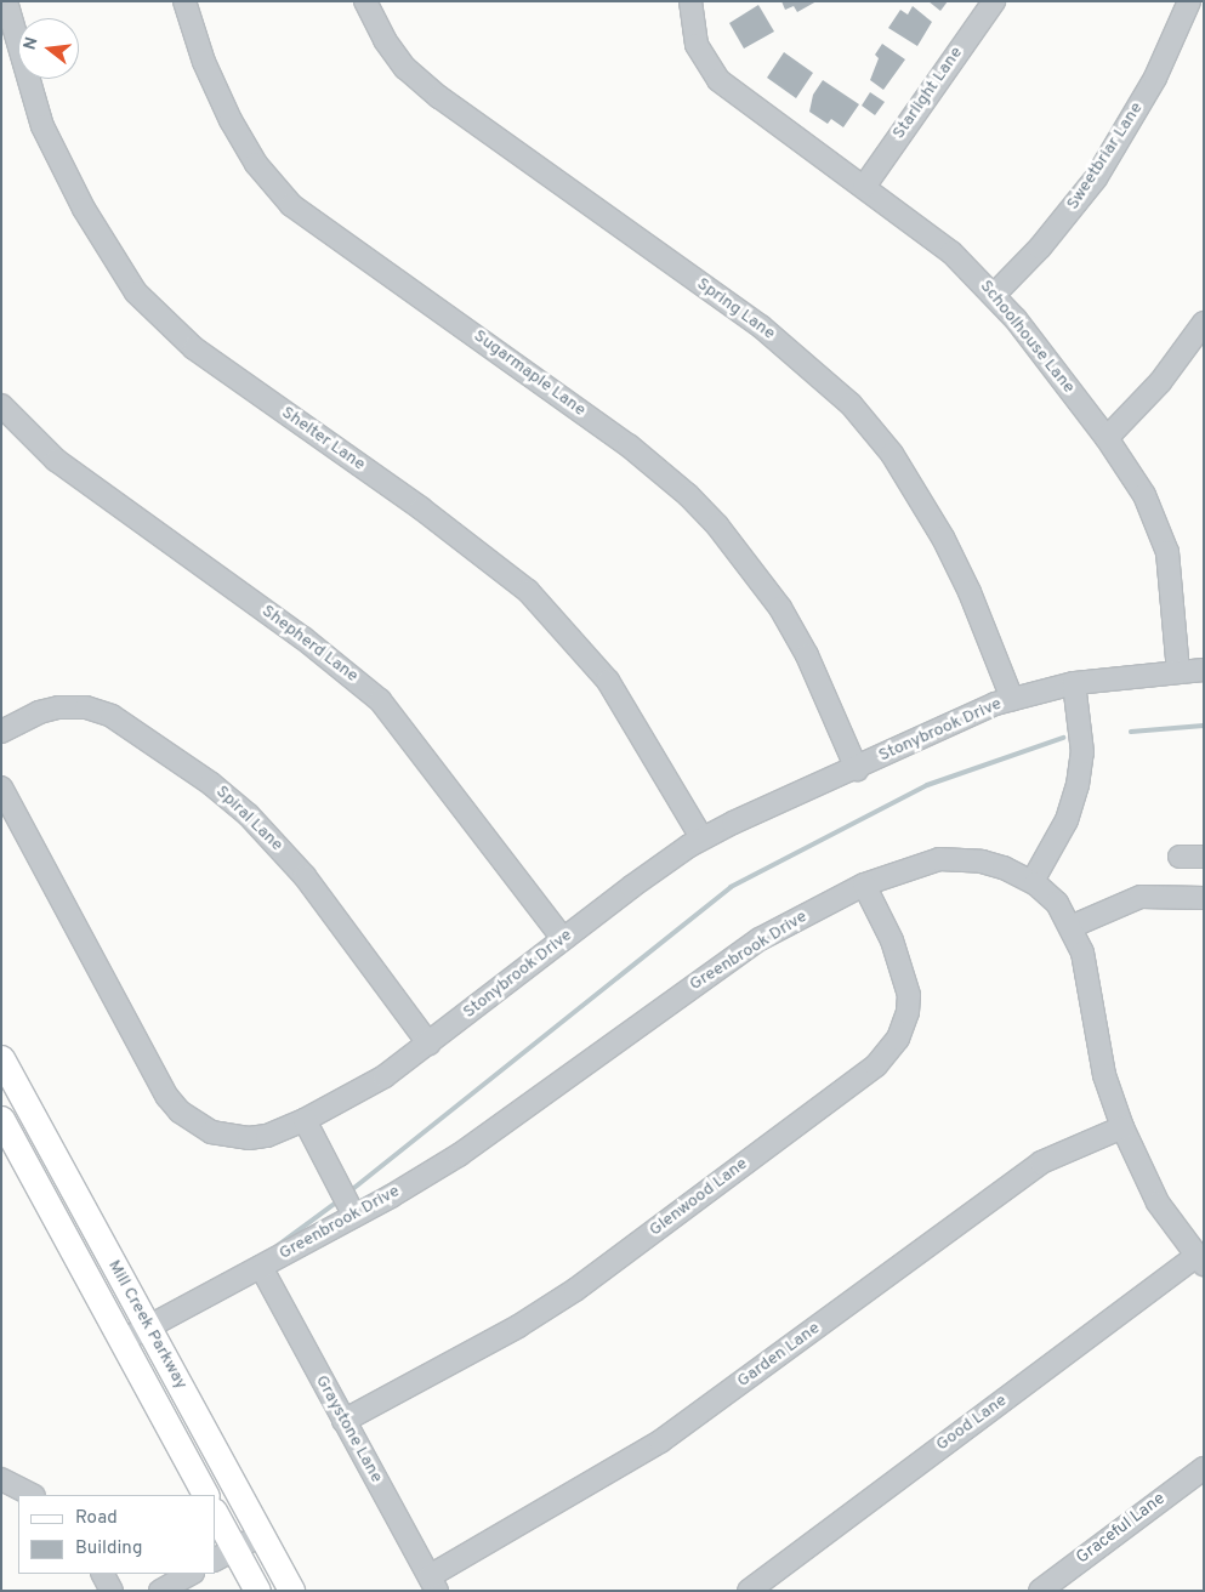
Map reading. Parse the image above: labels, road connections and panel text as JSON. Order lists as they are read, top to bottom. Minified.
{"streets":{"main road":["Mill Creek Parkway"],"street":["Starlight Lane","Sweetbriar Lane","Spring Lane","Schoolhouse Lane","Sugarmaple Lane","Shelter Lane","Shepherd Lane","Stonybrook Drive","Spiral Lane","Greenbrook Drive","Glenwood Lane","Garden Lane","Good Lane","Graystone Lane","Graceful Lane"]},"crossings":[["Starlight Lane","Schoolhouse Lane"],["Sweetbriar Lane","Schoolhouse Lane"],["Spring Lane","Stonybrook Drive"],["Schoolhouse Lane","Stonybrook Drive"],["Sugarmaple Lane","Stonybrook Drive"],["Shelter Lane","Stonybrook Drive"],["Shepherd Lane","Stonybrook Drive"],["Stonybrook Drive","Spiral Lane"],["Greenbrook Drive","Glenwood Lane"],["Greenbrook Drive","Mill Creek Parkway"],["Greenbrook Drive","Garden Lane"],["Greenbrook Drive","Good Lane"],["Greenbrook Drive","Graystone Lane"],["Glenwood Lane","Graystone Lane"],["Garden Lane","Graystone Lane"]],"legend":["Road","Building"],"north":"left"}
